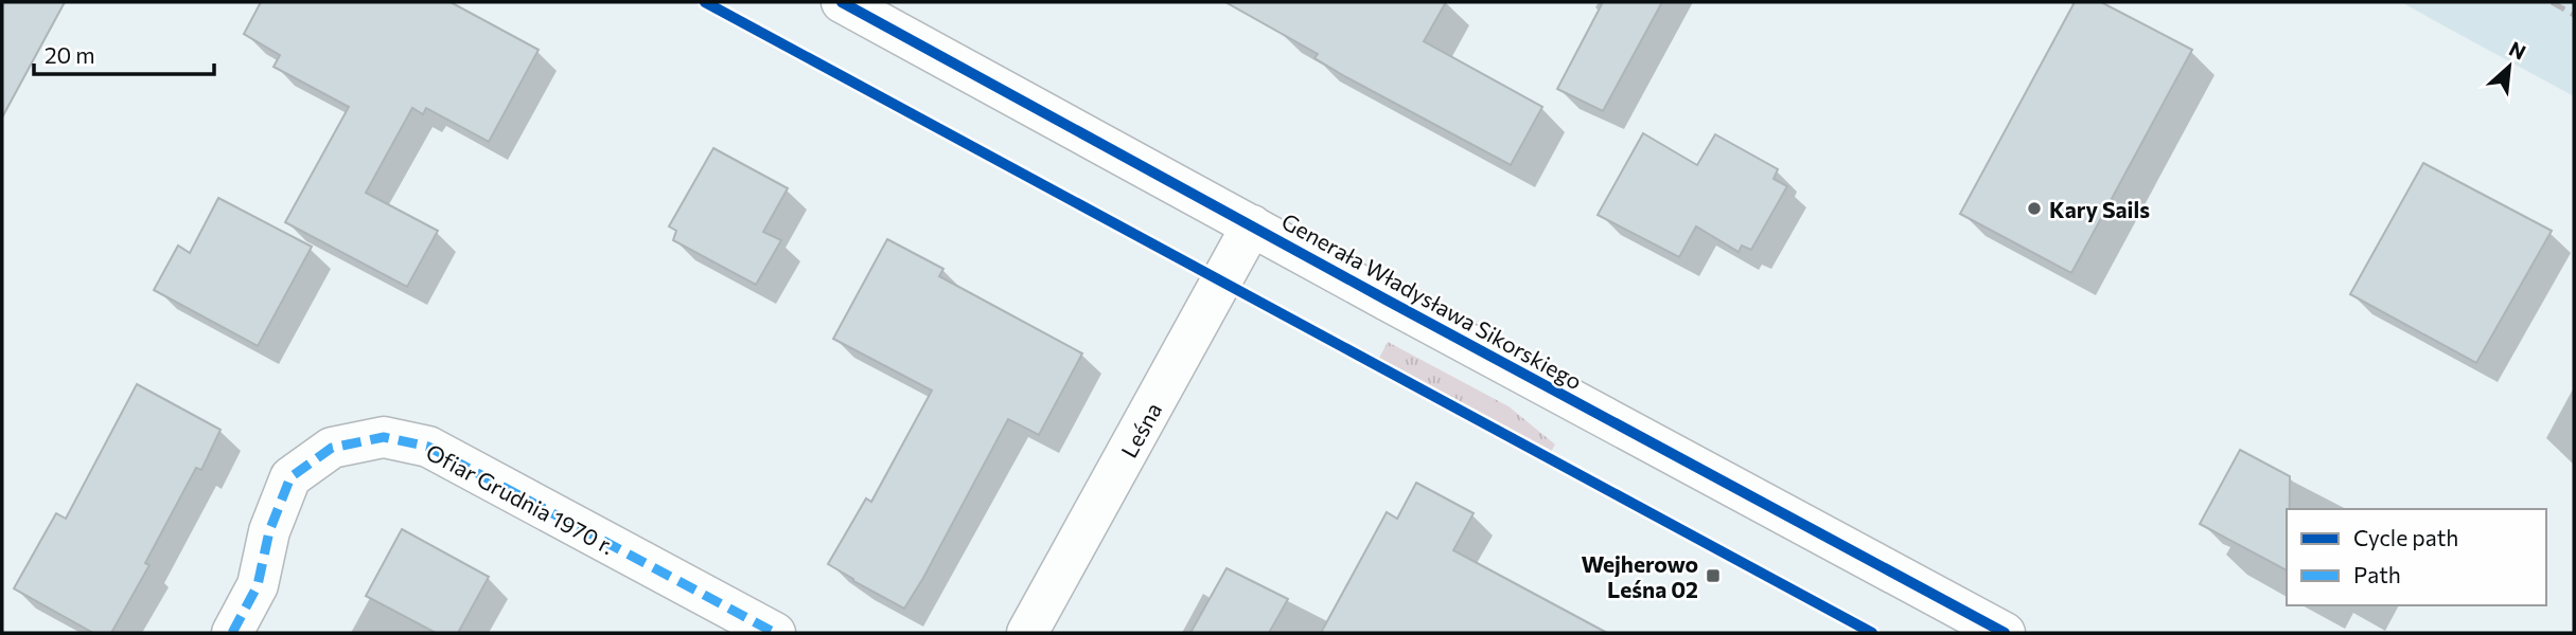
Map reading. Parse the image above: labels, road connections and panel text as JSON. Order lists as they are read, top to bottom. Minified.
{"streets":{"street":["Generała Władysława Sikorskiego","Leśna","Ofiar Grudnia 1970 r."]},"crossings":[["Generała Władysława Sikorskiego","Leśna"]],"places":{"other":["Kary Sails"],"transit":["Wejherowo Leśna 02"]},"legend":["Cycle path","Path"],"scale_bar":"20 m","north":"top right"}
